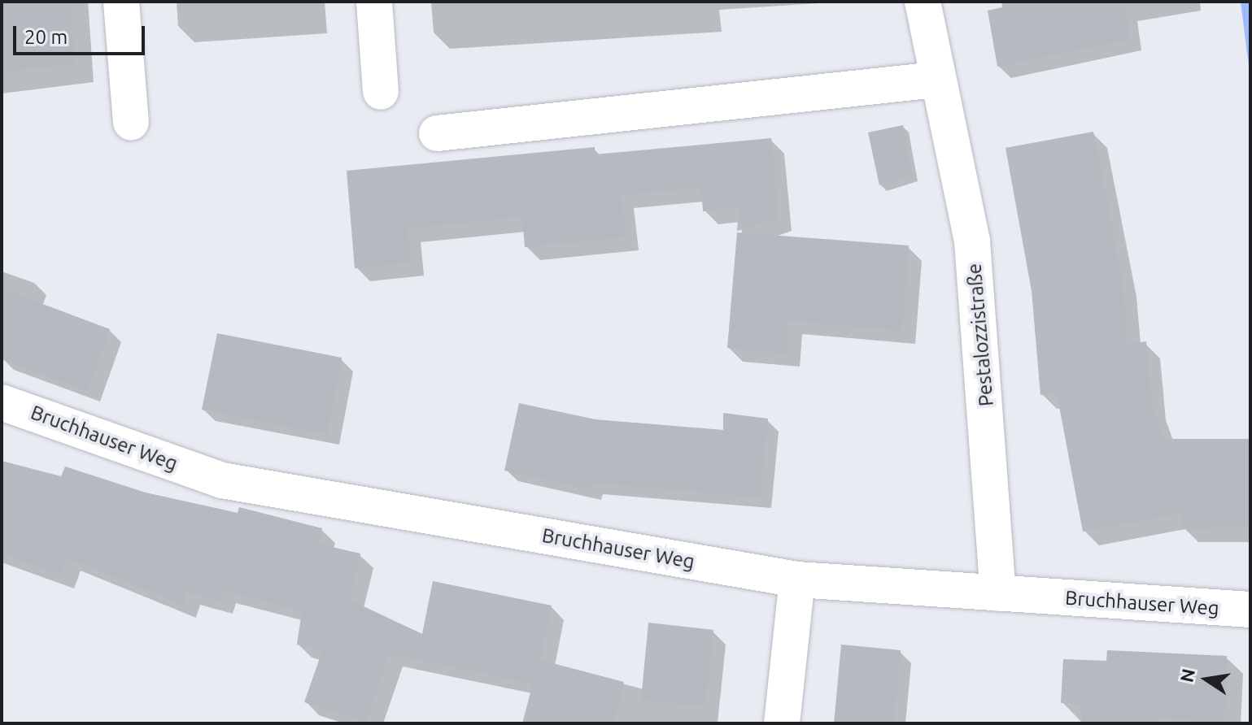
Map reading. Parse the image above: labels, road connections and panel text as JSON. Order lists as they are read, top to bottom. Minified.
{"streets":{"street":["Pestalozzistraße","Bruchhauser Weg"]},"crossings":[["Pestalozzistraße","Bruchhauser Weg"]],"scale_bar":"20 m","north":"left"}
